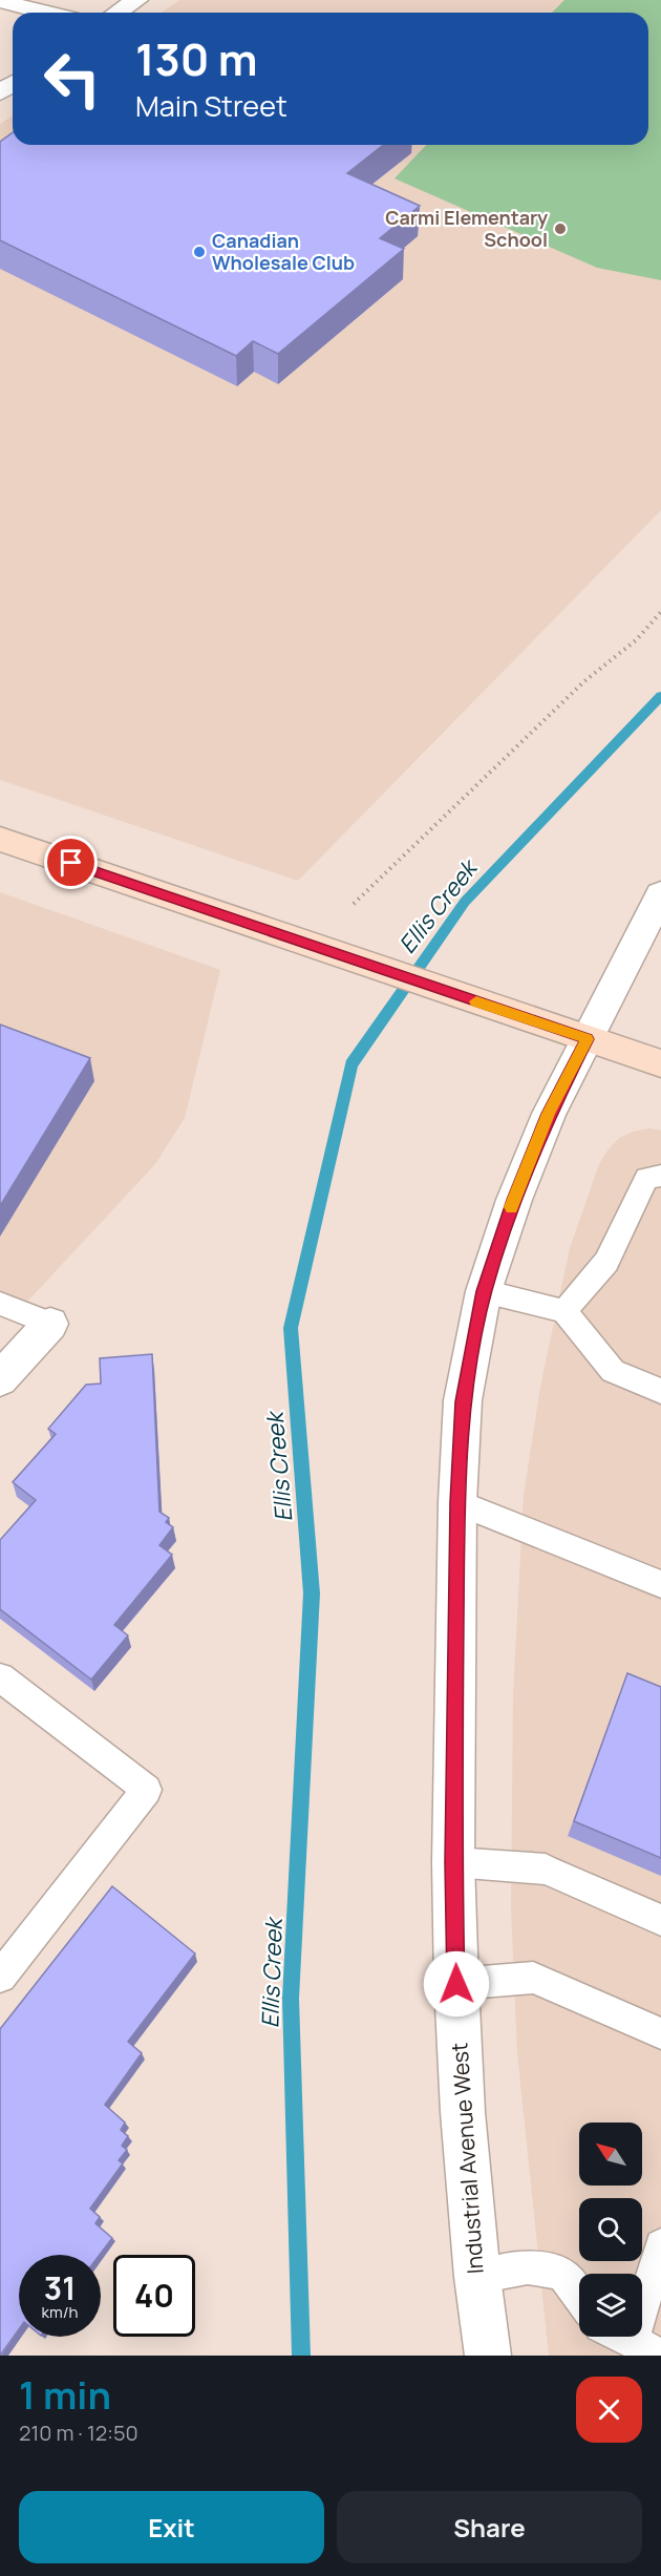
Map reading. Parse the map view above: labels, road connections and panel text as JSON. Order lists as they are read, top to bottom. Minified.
{"streets":{"street":["Industrial Avenue West"]},"water":["Ellis Creek"],"places":["Carmi Elementary School","Canadian Wholesale Club"],"north":"top left","page":{"turn":["130 m","Main Street"],"speed":"31 km/h","limit":"40","heading":["1 min","210 m · 12:50"],"buttons":["Exit","Share"]}}
